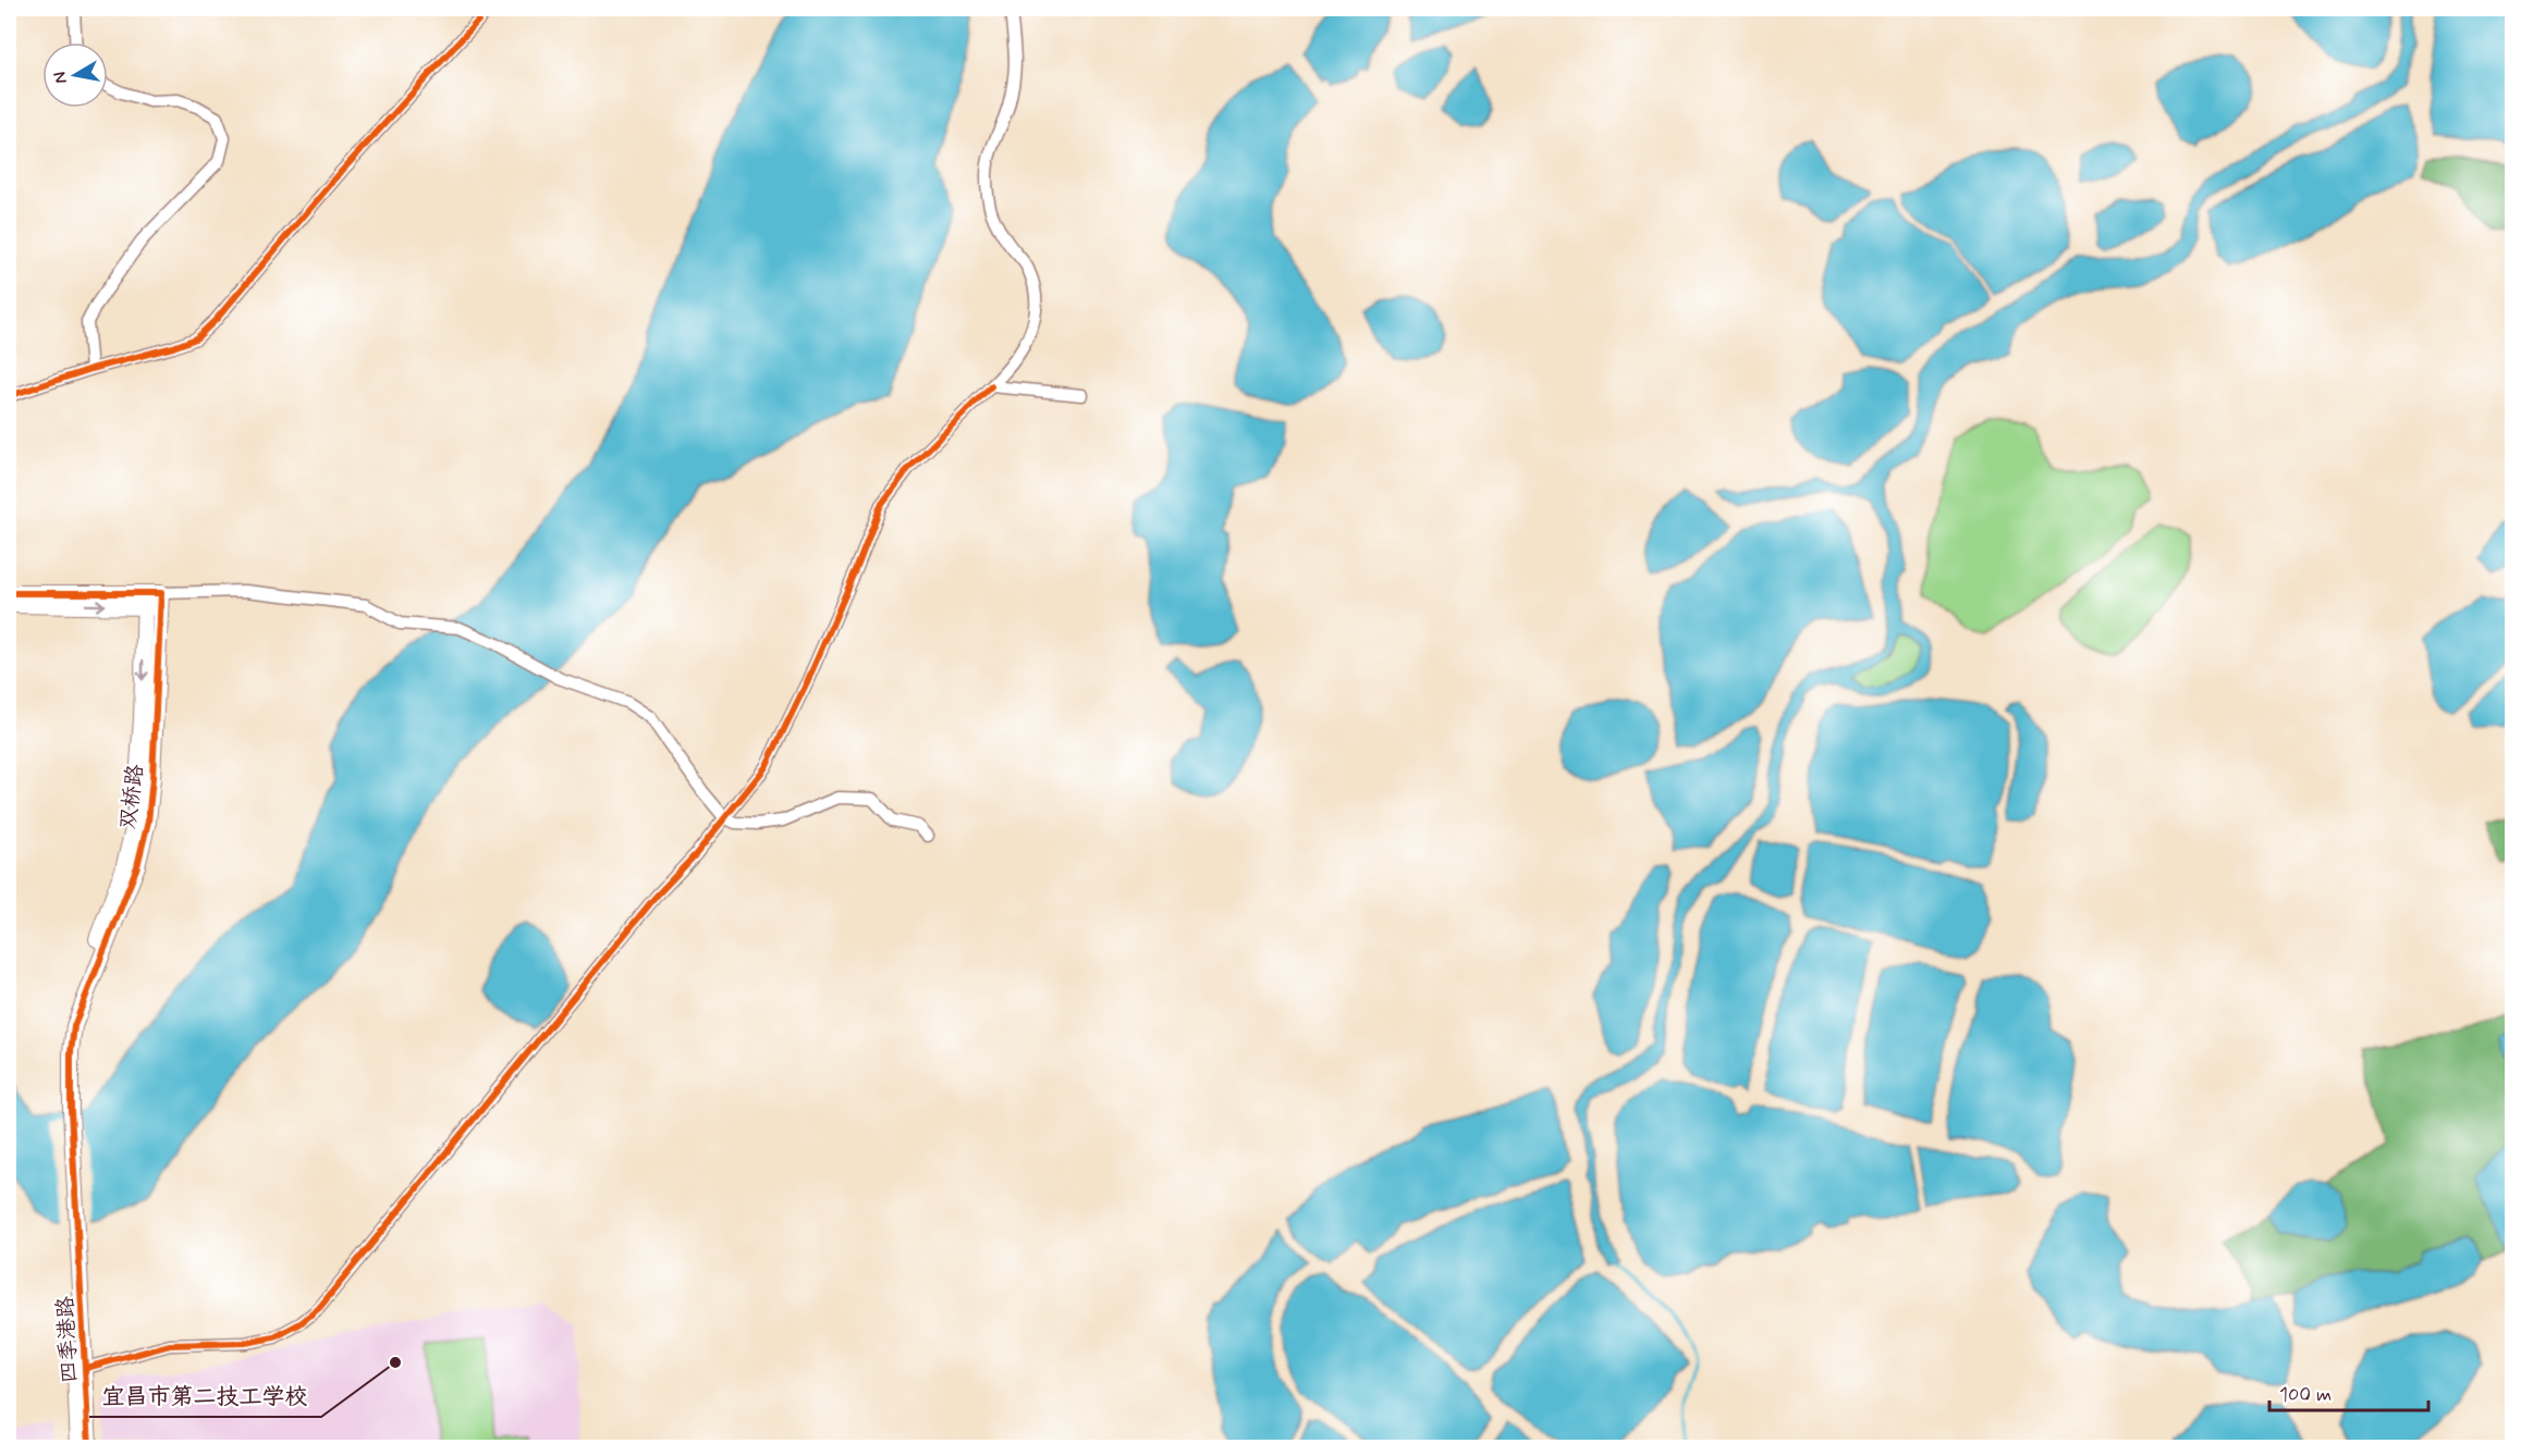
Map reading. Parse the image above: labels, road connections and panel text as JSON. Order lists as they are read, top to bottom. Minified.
{"streets":{"street":["双桥路","四季港路"]},"places":["宜昌市第二技工学校"],"scale_bar":"100 m","north":"left"}
